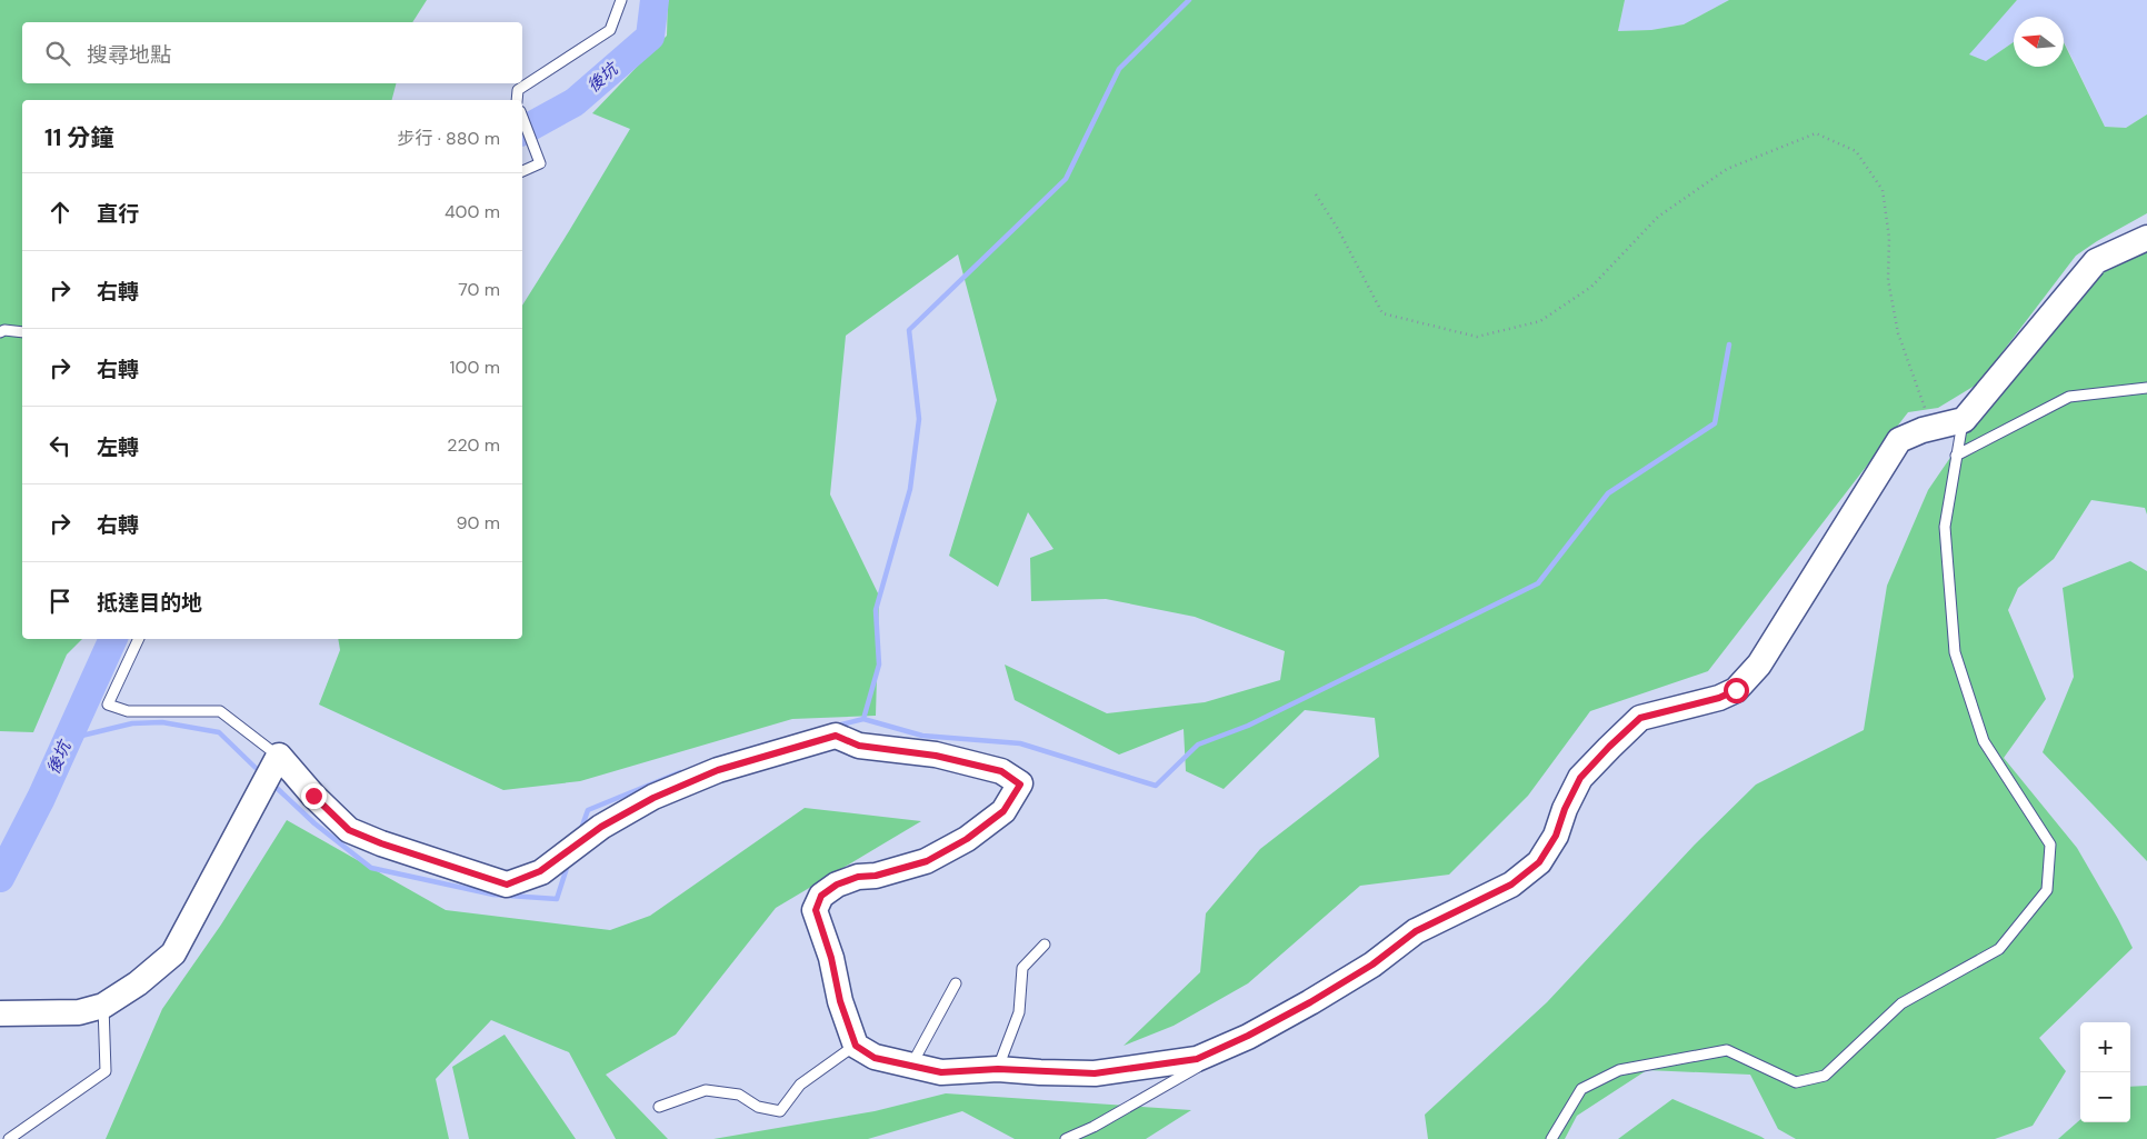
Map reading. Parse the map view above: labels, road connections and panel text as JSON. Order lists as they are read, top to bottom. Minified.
{"water":["後坑"],"north":"left","page":{"search":"搜尋地點","heading":["11 分鐘","步行 · 880 m"],"list":[["直行","400 m"],["右轉","70 m"],["右轉","100 m"],["左轉","220 m"],["右轉","90 m"],"抵達目的地"],"map_buttons":["+","−"]}}
